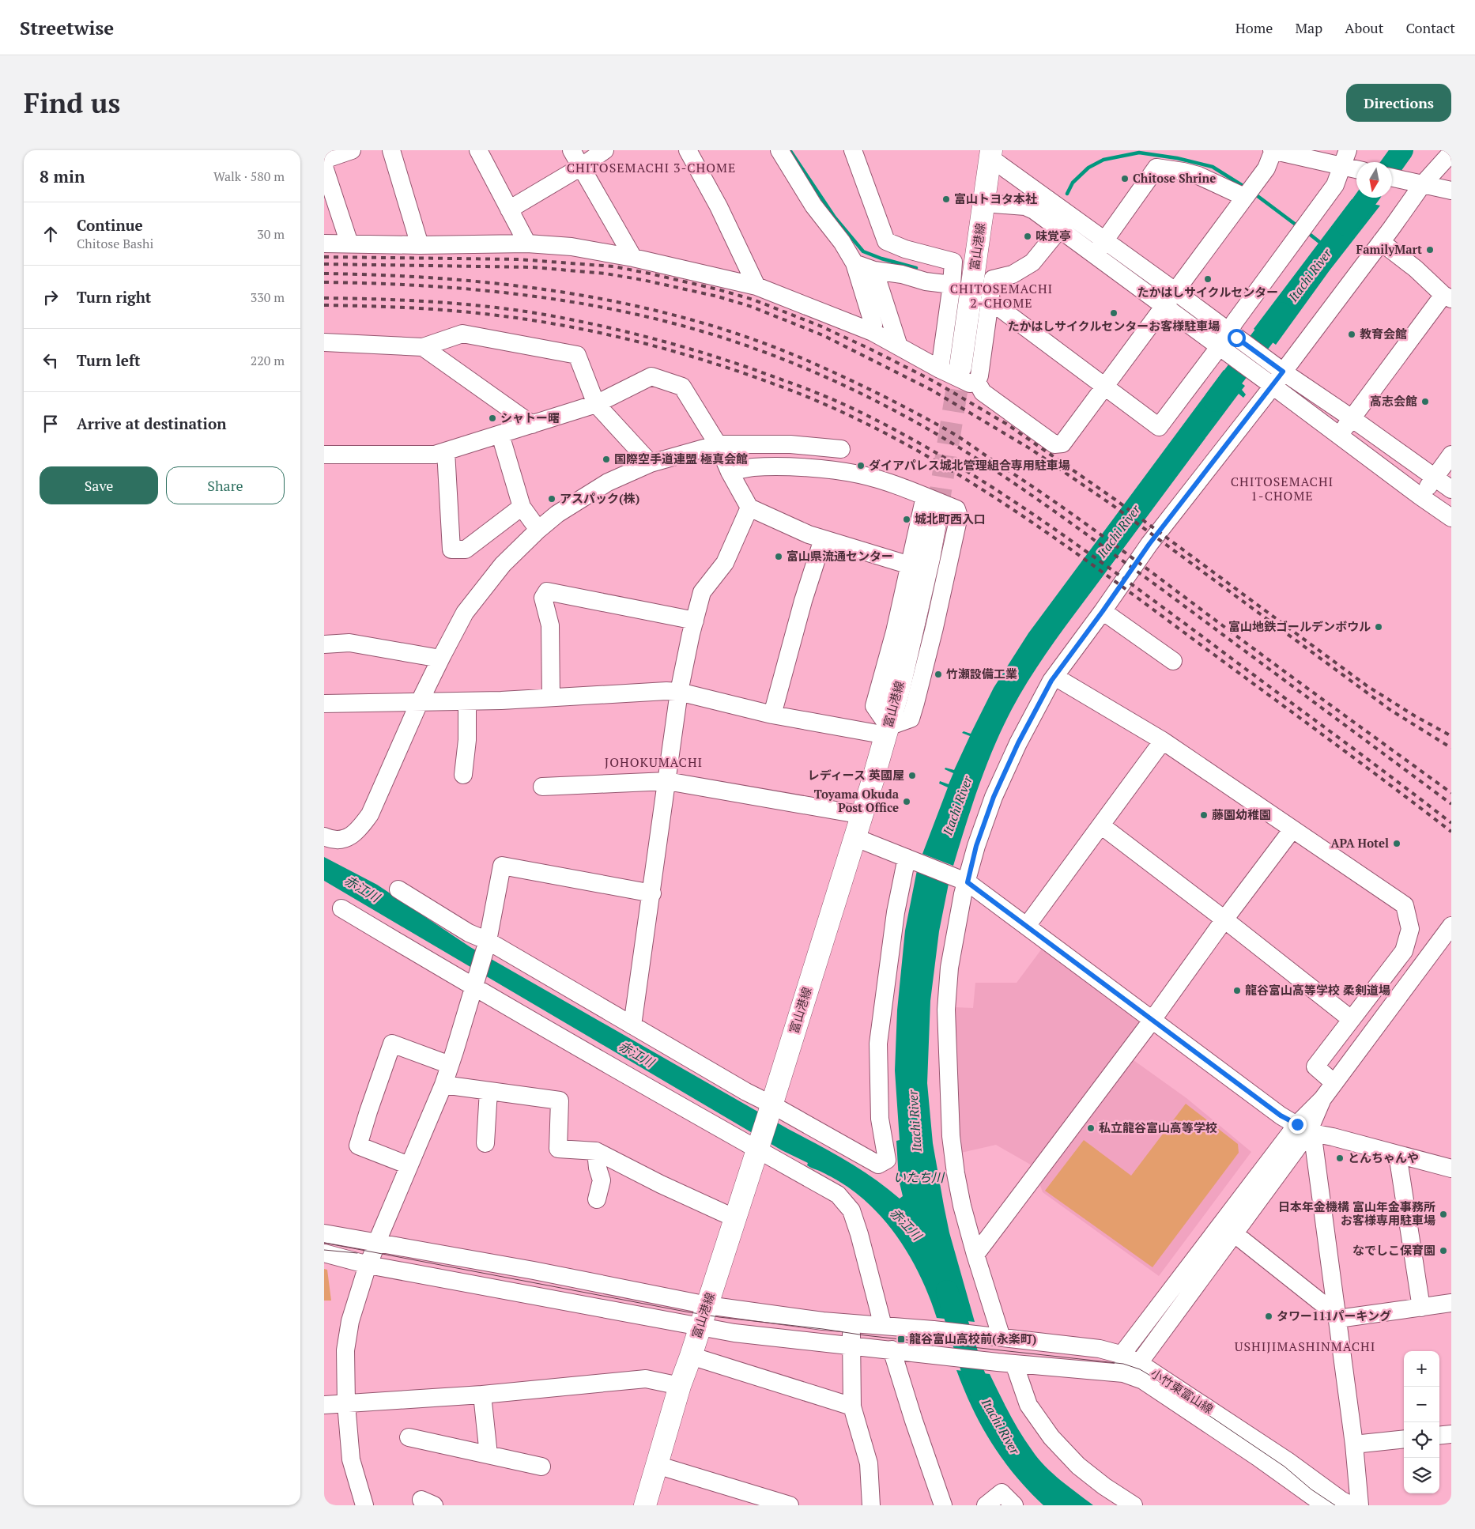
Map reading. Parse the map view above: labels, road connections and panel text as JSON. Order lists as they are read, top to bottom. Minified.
{"streets":{"main road":["富山港線"],"street":["小竹東富山線"]},"crossings":[["富山港線","小竹東富山線"]],"districts":["CHITOSEMACHI 3-CHOME","CHITOSEMACHI 2-CHOME","CHITOSEMACHI 1-CHOME","JOHOKUMACHI","USHIJIMASHINMACHI"],"water":["Itachi River","赤江川","いたち川"],"places":{"other":["Chitose Shrine","富山トヨタ本社","味覚亭","FamilyMart","たかはしサイクルセンター","たかはしサイクルセンターお客様駐車場","教育会館","高志会館","シャトー曙","国際空手道連盟 極真会館","ダイアパレス城北管理組合専用駐車場","アスパック(株)","城北町西入口","富山県流通センター","富山地鉄ゴールデンボウル","竹瀬設備工業","レディース 英國屋","Toyama Okuda Post Office","藤園幼稚園","APA Hotel","龍谷富山高等学校 柔剣道場","私立龍谷富山高等学校","とんちゃんや","日本年金機構 富山年金事務所 お客様専用駐車場","なでしこ保育園","タワー111パーキング"],"transit":["龍谷富山高校前(永楽町)"]},"north":"bottom","page":{"header":"Streetwise","nav":["Home","Map","About","Contact"],"buttons":["Directions",["Save","Share"]],"title":"Find us","heading":["8 min","Walk · 580 m"],"list":[["Continue","Chitose Bashi","30 m"],["Turn right","330 m"],["Turn left","220 m"],"Arrive at destination"],"map_buttons":["+","−"]}}
